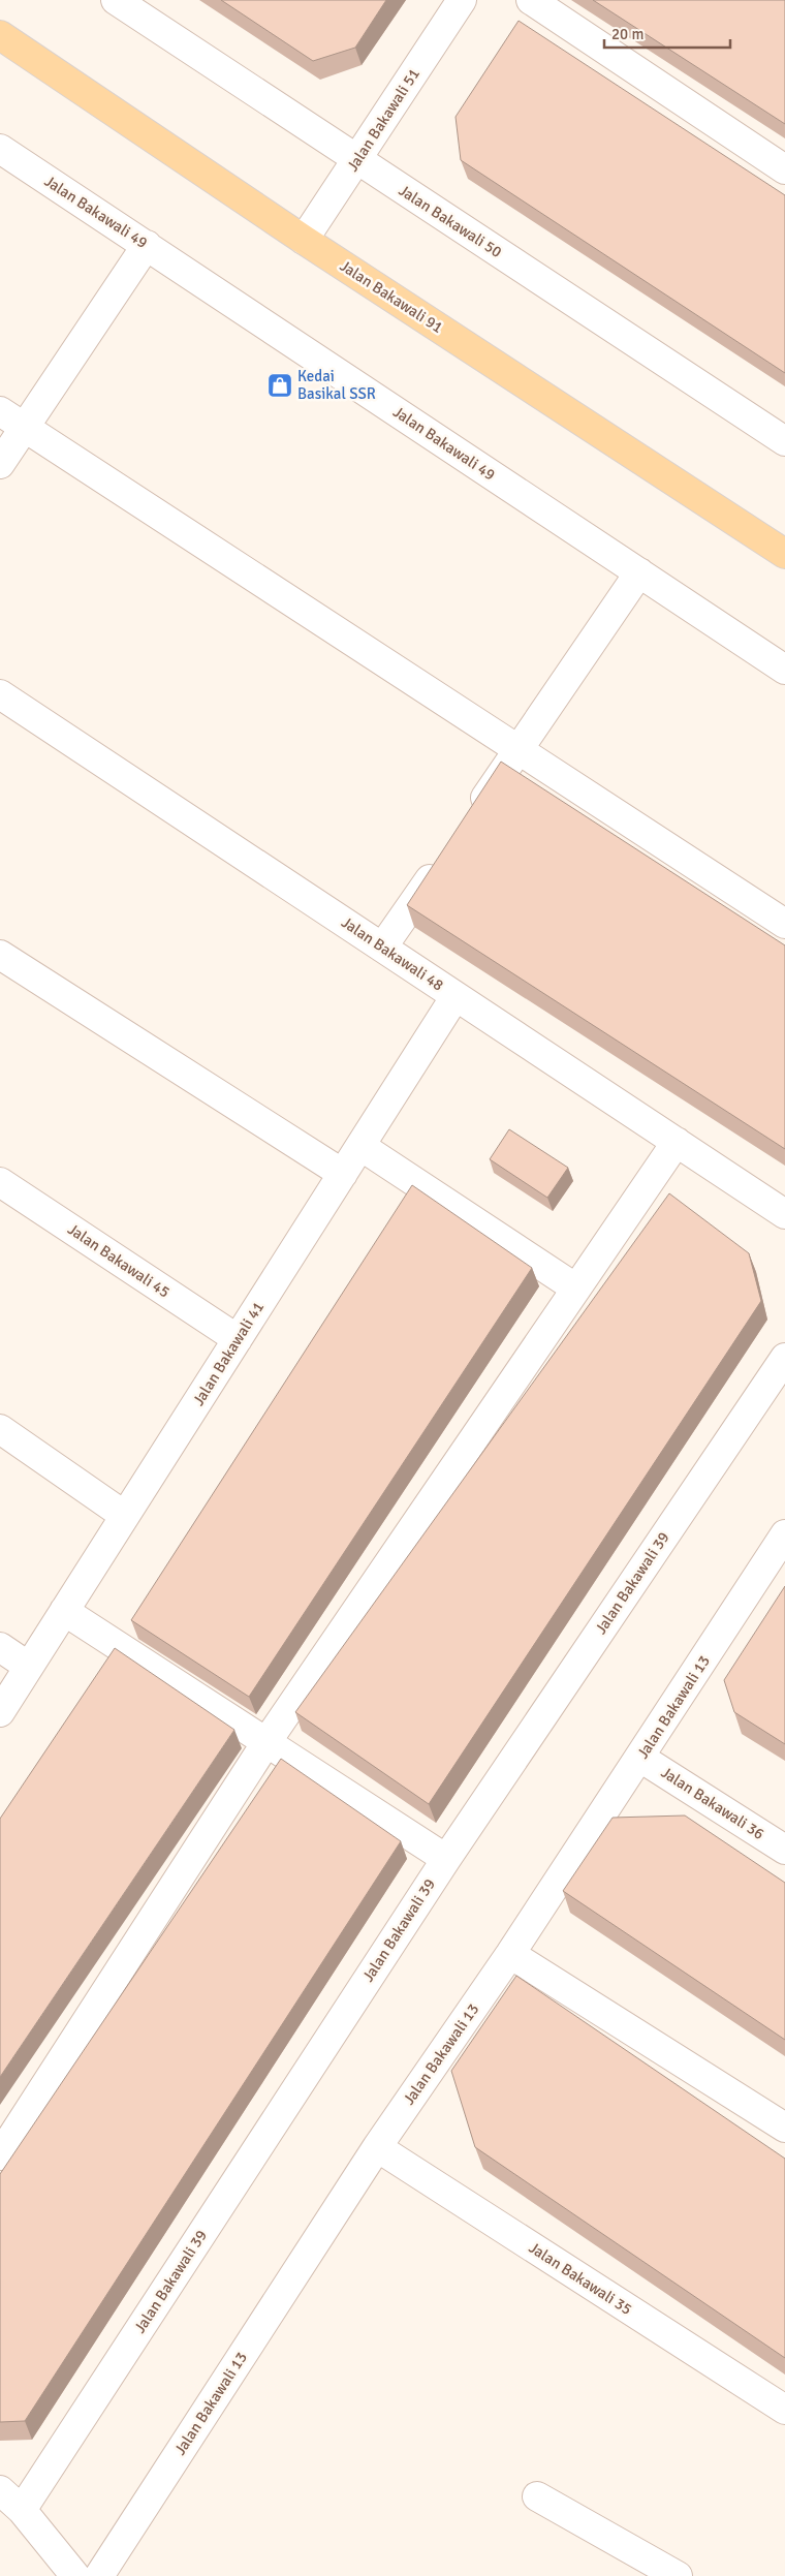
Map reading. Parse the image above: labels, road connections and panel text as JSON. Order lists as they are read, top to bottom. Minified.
{"streets":{"main road":["Jalan Bakawali 91"],"street":["Jalan Bakawali 51","Jalan Bakawali 49","Jalan Bakawali 50","Jalan Bakawali 48","Jalan Bakawali 45","Jalan Bakawali 41","Jalan Bakawali 39","Jalan Bakawali 13","Jalan Bakawali 36","Jalan Bakawali 35"]},"crossings":[["Jalan Bakawali 51","Jalan Bakawali 50"],["Jalan Bakawali 51","Jalan Bakawali 91"],["Jalan Bakawali 48","Jalan Bakawali 41"],["Jalan Bakawali 45","Jalan Bakawali 41"],["Jalan Bakawali 13","Jalan Bakawali 36"],["Jalan Bakawali 13","Jalan Bakawali 35"]],"places":{"shop":["Kedai Basikal SSR"]},"scale_bar":"20 m"}
